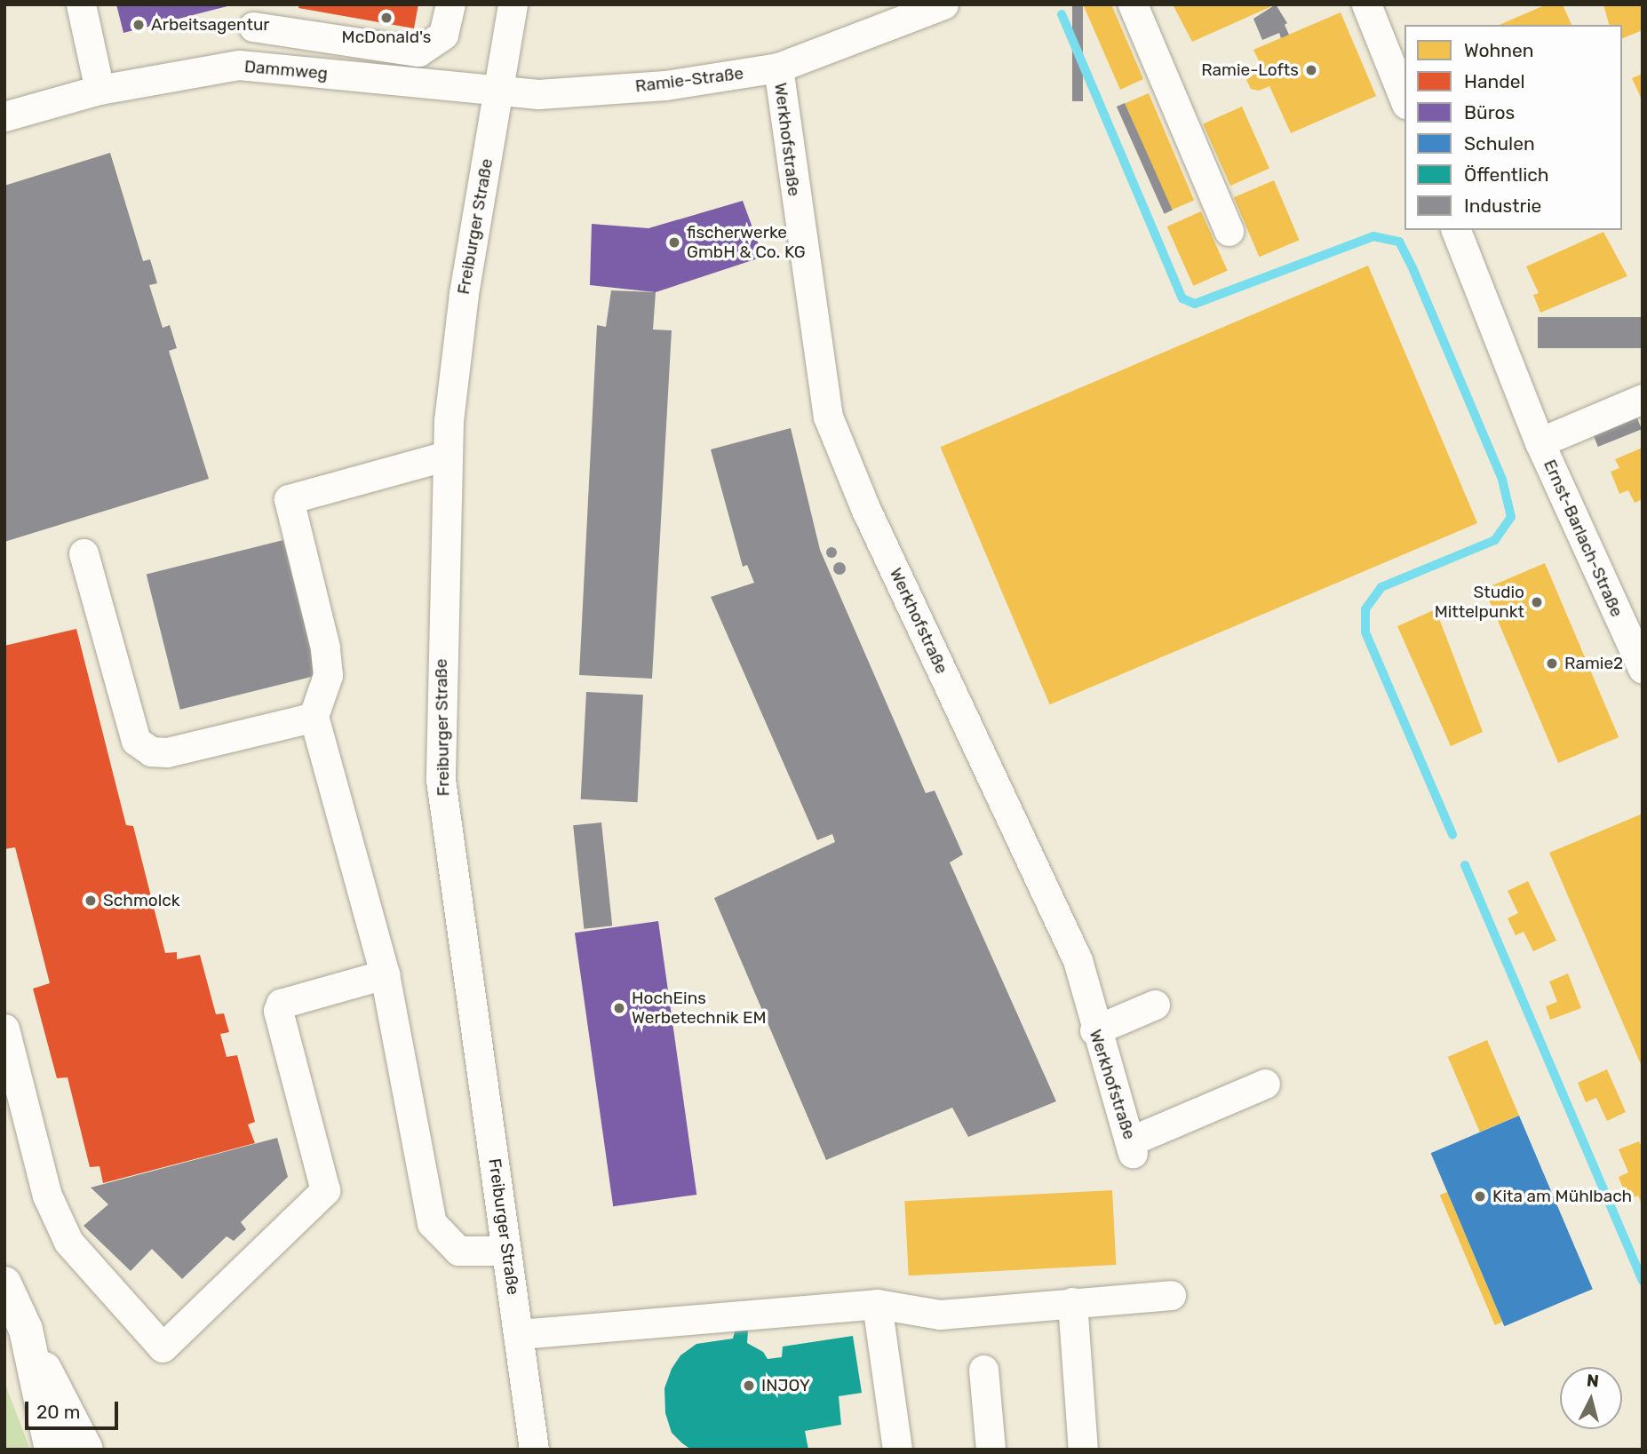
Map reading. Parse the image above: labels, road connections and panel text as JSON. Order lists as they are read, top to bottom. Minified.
{"streets":{"street":["Dammweg","Ramie-Straße","Werkhofstraße","Freiburger Straße","Ernst-Barlach-Straße"]},"crossings":[["Dammweg","Ramie-Straße"],["Dammweg","Freiburger Straße"],["Ramie-Straße","Werkhofstraße"],["Ramie-Straße","Freiburger Straße"]],"places":["McDonald's","Arbeitsagentur","Ramie-Lofts","fischerwerke GmbH & Co. KG","Studio Mittelpunkt","Ramie2","Schmolck","HochEins Werbetechnik EM","Kita am Mühlbach","INJOY"],"legend":["Wohnen","Handel","Büros","Schulen","Öffentlich","Industrie"],"scale_bar":"20 m","north":"top"}
